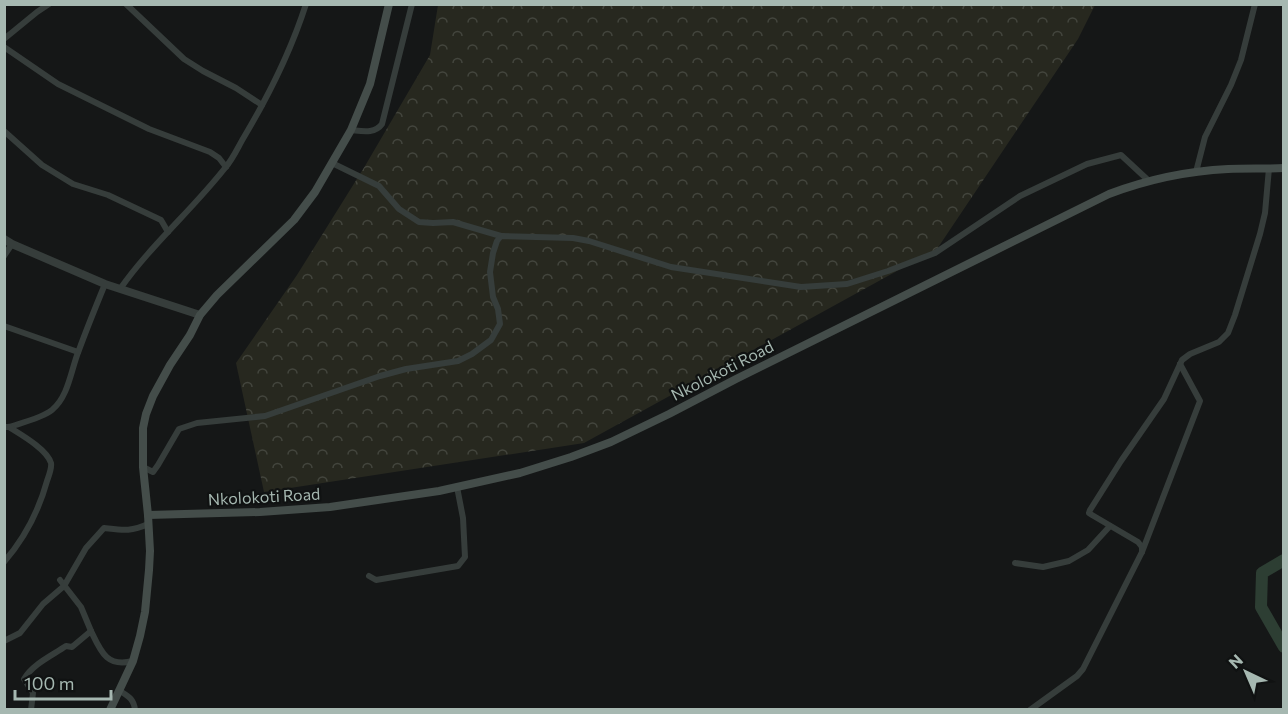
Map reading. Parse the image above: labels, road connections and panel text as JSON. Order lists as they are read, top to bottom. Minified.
{"streets":{"main road":["Nkolokoti Road"]},"scale_bar":"100 m","north":"top left"}
